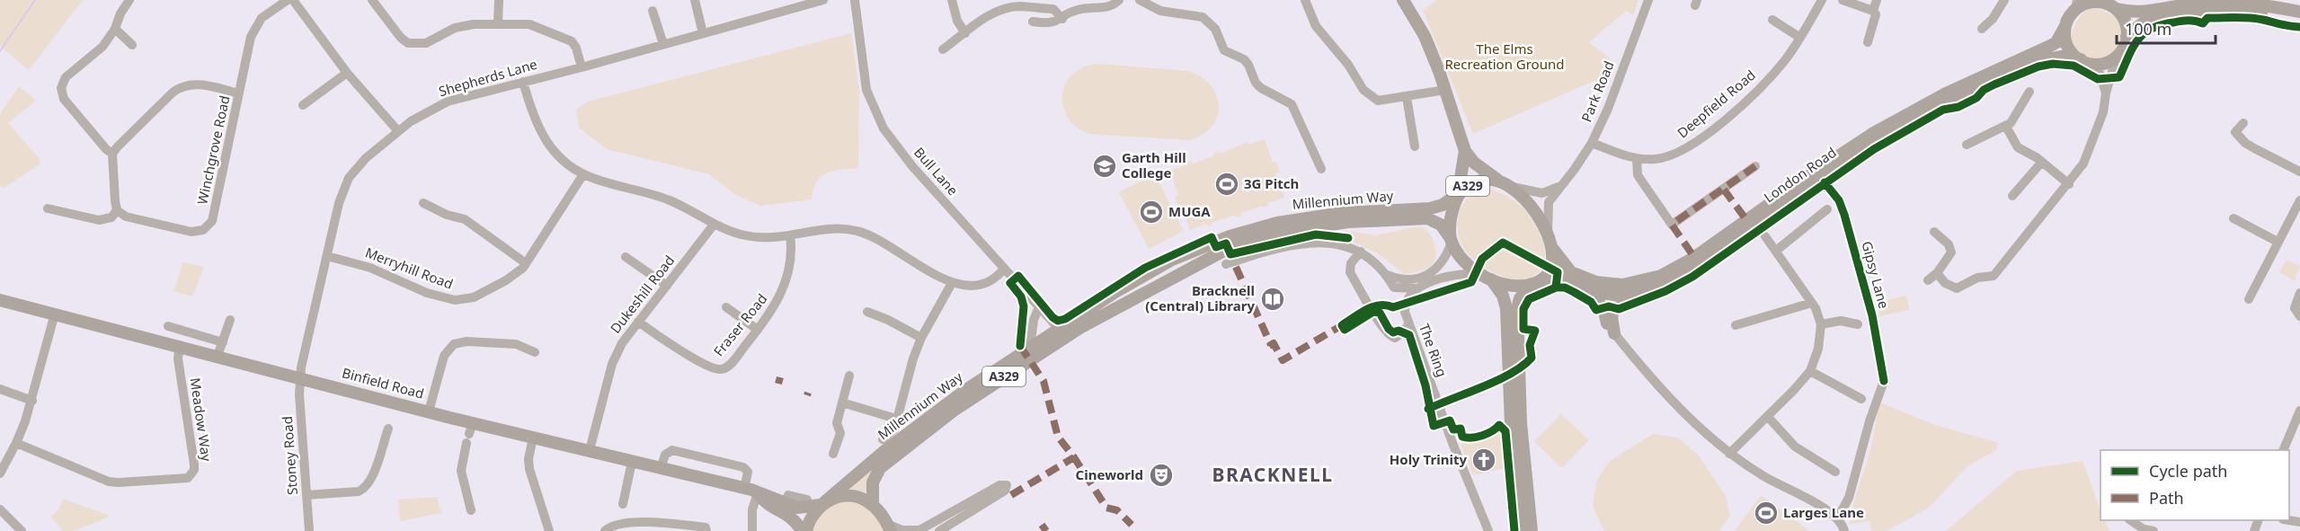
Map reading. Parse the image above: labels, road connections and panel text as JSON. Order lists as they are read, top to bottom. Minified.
{"streets":{"main road":["London Road","A329","Millennium Way","Binfield Road"],"street":["Shepherds Lane","Park Road","Deepfield Road","Winchgrove Road","Bull Lane","Merryhill Road","Dukeshill Road","Fraser Road","The Ring","Meadow Way","Stoney Road"],"cycle path":["Gipsy Lane"]},"crossings":[["Shepherds Lane","Merryhill Road"],["Shepherds Lane","Binfield Road"],["Shepherds Lane","Stoney Road"],["Park Road","Deepfield Road"],["Park Road","London Road"],["Park Road","A329"],["Park Road","Millennium Way"],["Bull Lane","Millennium Way"],["London Road","A329"],["London Road","Millennium Way"],["A329","Millennium Way"],["A329","Binfield Road"],["Millennium Way","Binfield Road"],["Dukeshill Road","Fraser Road"],["Dukeshill Road","Binfield Road"],["Binfield Road","Meadow Way"],["Binfield Road","Stoney Road"]],"districts":["BRACKNELL"],"parks":["The Elms Recreation Ground"],"places":{"school or university":["Garth Hill College"],"sports":["3G Pitch","MUGA","Larges Lane"],"library":["Bracknell (Central) Library"],"church":["Holy Trinity"],"theatre":["Cineworld"]},"legend":["Cycle path","Path"],"scale_bar":"100 m"}
